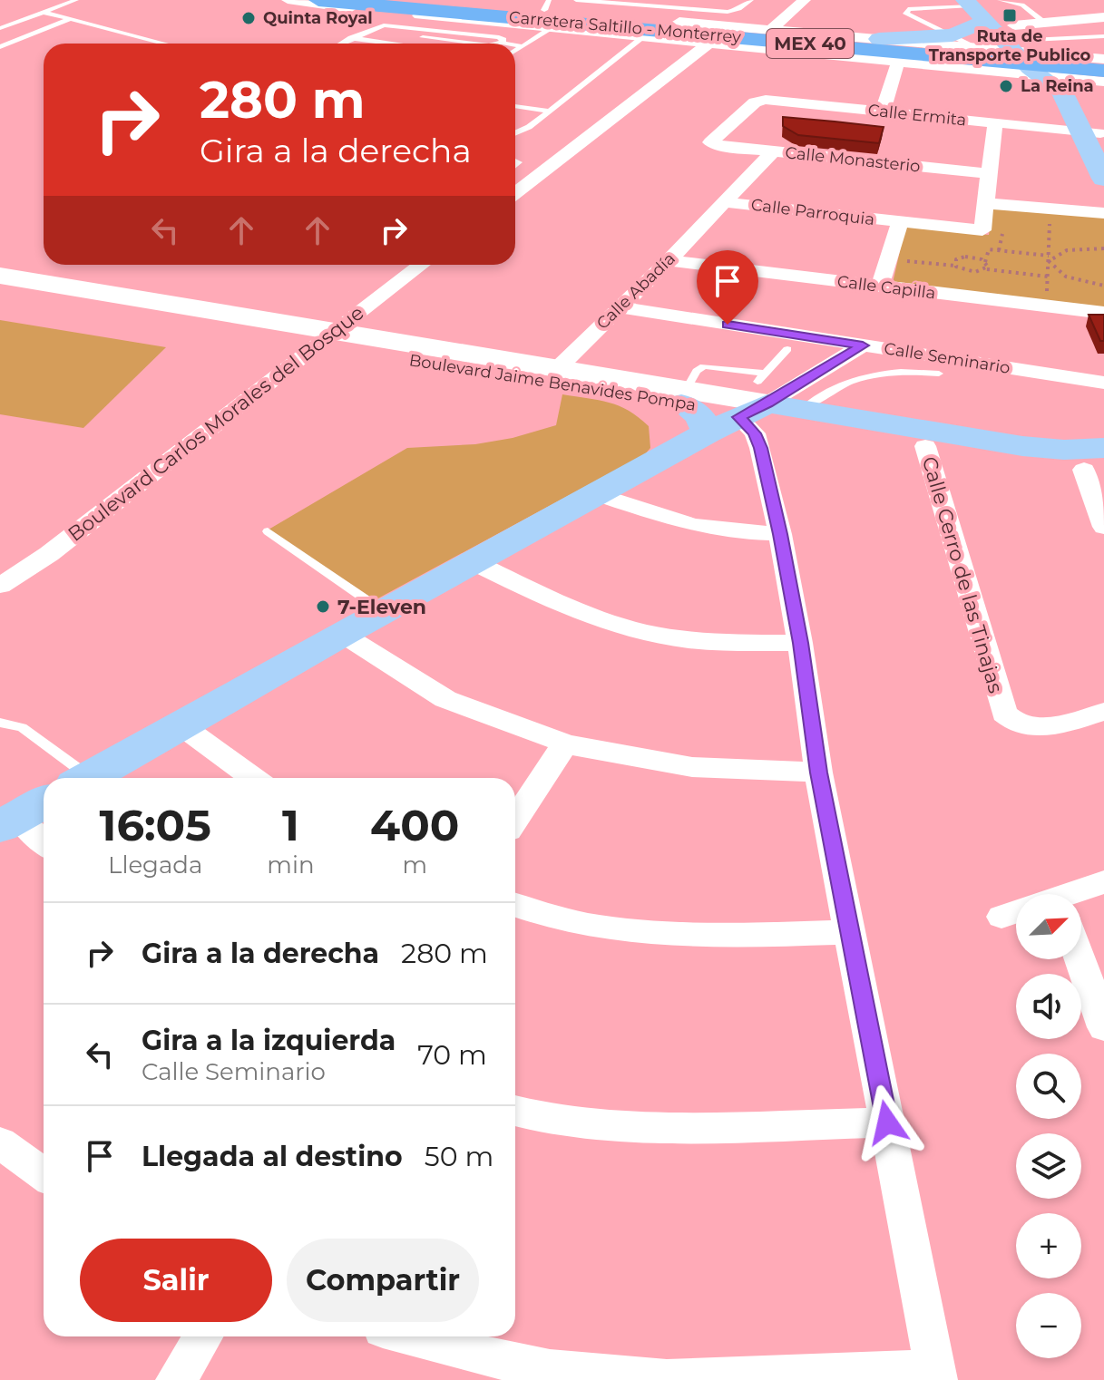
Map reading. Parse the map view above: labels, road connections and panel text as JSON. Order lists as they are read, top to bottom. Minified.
{"streets":{"highway":["Carretera Saltillo - Monterrey","MEX 40"],"main road":["Boulevard Jaime Benavides Pompa"],"street":["Calle Ermita","Calle Monasterio","Calle Parroquia","Calle Capilla","Calle Abadía","Calle Seminario","Boulevard Carlos Morales del Bosque","Calle Cerro de las Tinajas"]},"crossings":[["Calle Ermita","Calle Monasterio"],["Calle Monasterio","Calle Abadía"],["Calle Parroquia","Calle Abadía"],["Calle Capilla","Calle Abadía"],["Calle Abadía","Calle Seminario"],["Calle Abadía","Boulevard Jaime Benavides Pompa"],["Boulevard Jaime Benavides Pompa","Boulevard Carlos Morales del Bosque"],["Boulevard Jaime Benavides Pompa","Calle Cerro de las Tinajas"]],"places":{"transit":["Ruta de Transporte Publico"],"other":["Quinta Royal","La Reina","7-Eleven"]},"north":"top right","page":{"turn":["280 m","Gira a la derecha"],"eta":["16:05","Llegada","1","min","400","m"],"map_buttons":["+","−"],"list":[{"name":"Gira a la derecha","value":"280 m"},{"name":"Gira a la izquierda","note":"Calle Seminario","value":"70 m"},{"name":"Llegada al destino","value":"50 m"}],"buttons":["Salir","Compartir"]}}
